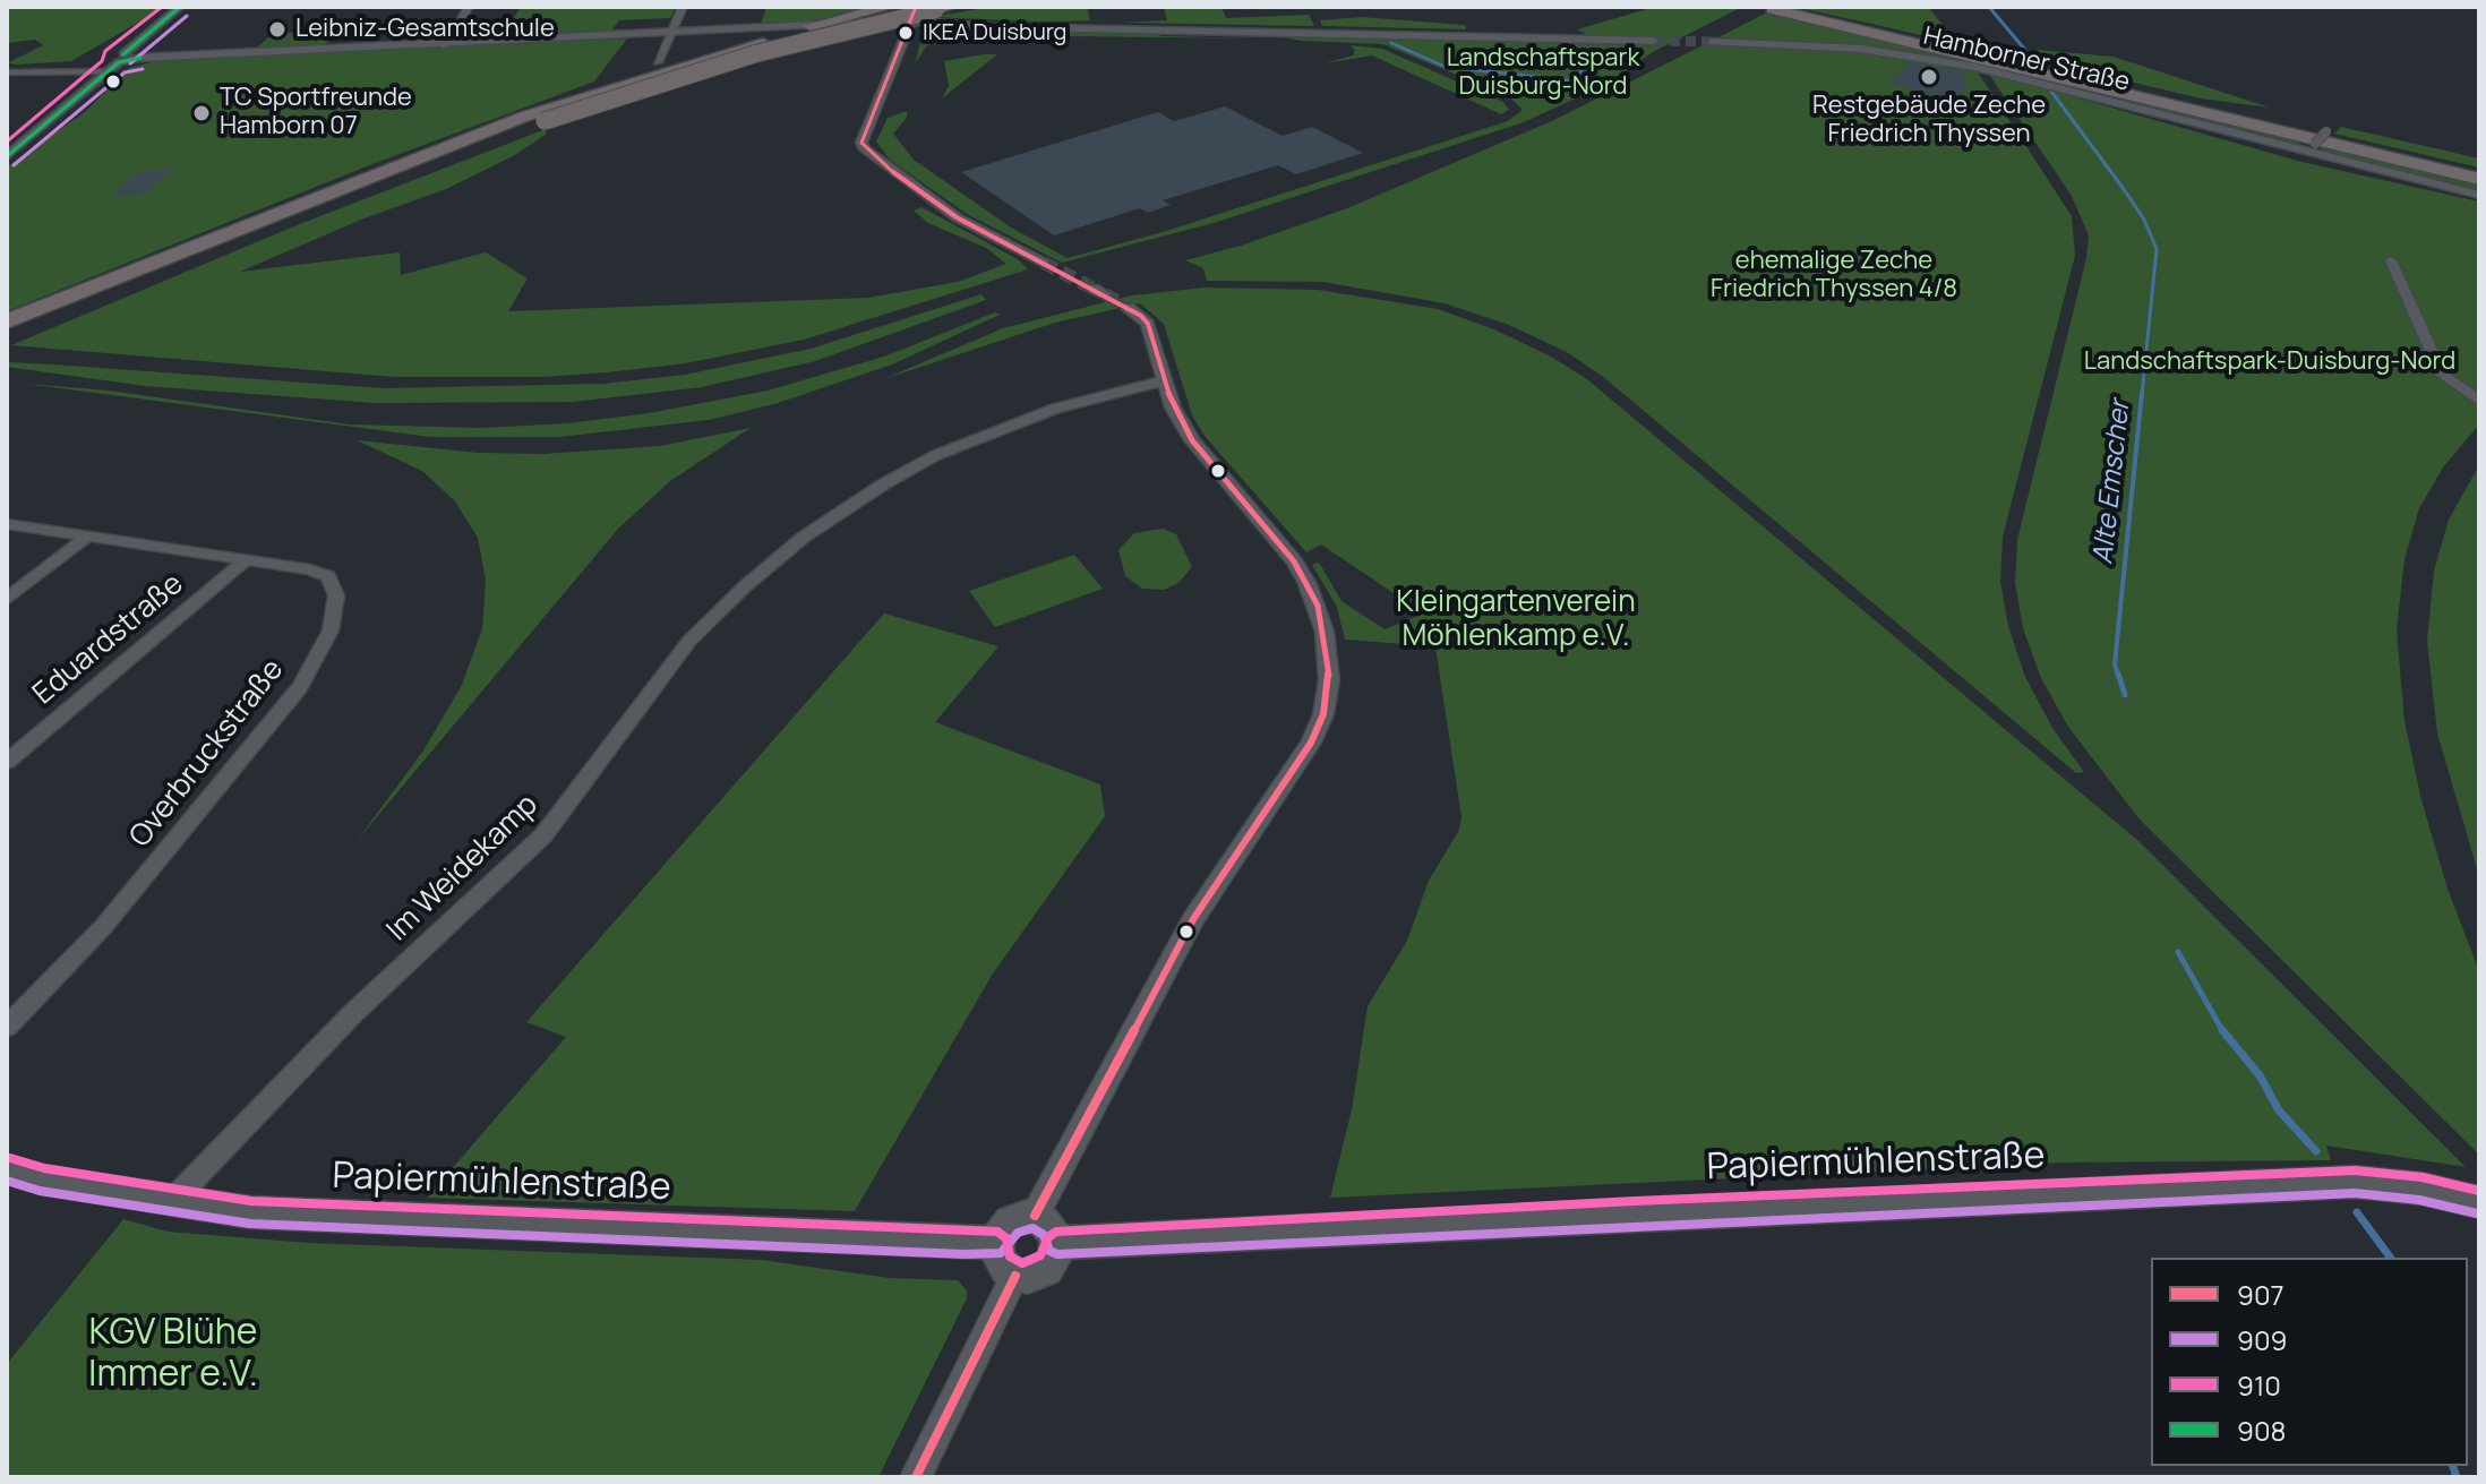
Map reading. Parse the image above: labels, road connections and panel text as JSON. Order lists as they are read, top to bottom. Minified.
{"streets":{"main road":["Papiermühlenstraße"],"street":["Hamborner Straße","Eduardstraße","Overbruckstraße","Im Weidekamp"]},"crossings":[["Eduardstraße","Overbruckstraße"],["Im Weidekamp","Papiermühlenstraße"]],"water":["Alte Emscher"],"parks":["Landschaftspark Duisburg-Nord","ehemalige Zeche Friedrich Thyssen 4/8","Landschaftspark-Duisburg-Nord","Kleingartenverein Möhlenkamp e.V.","KGV Blühe Immer e.V."],"places":["Leibniz-Gesamtschule","IKEA Duisburg","Restgebäude Zeche Friedrich Thyssen","TC Sportfreunde Hamborn 07"],"lines":["transit line 907","transit line 910","transit line 908","transit line 909"],"legend":["907","909","910","908"]}
